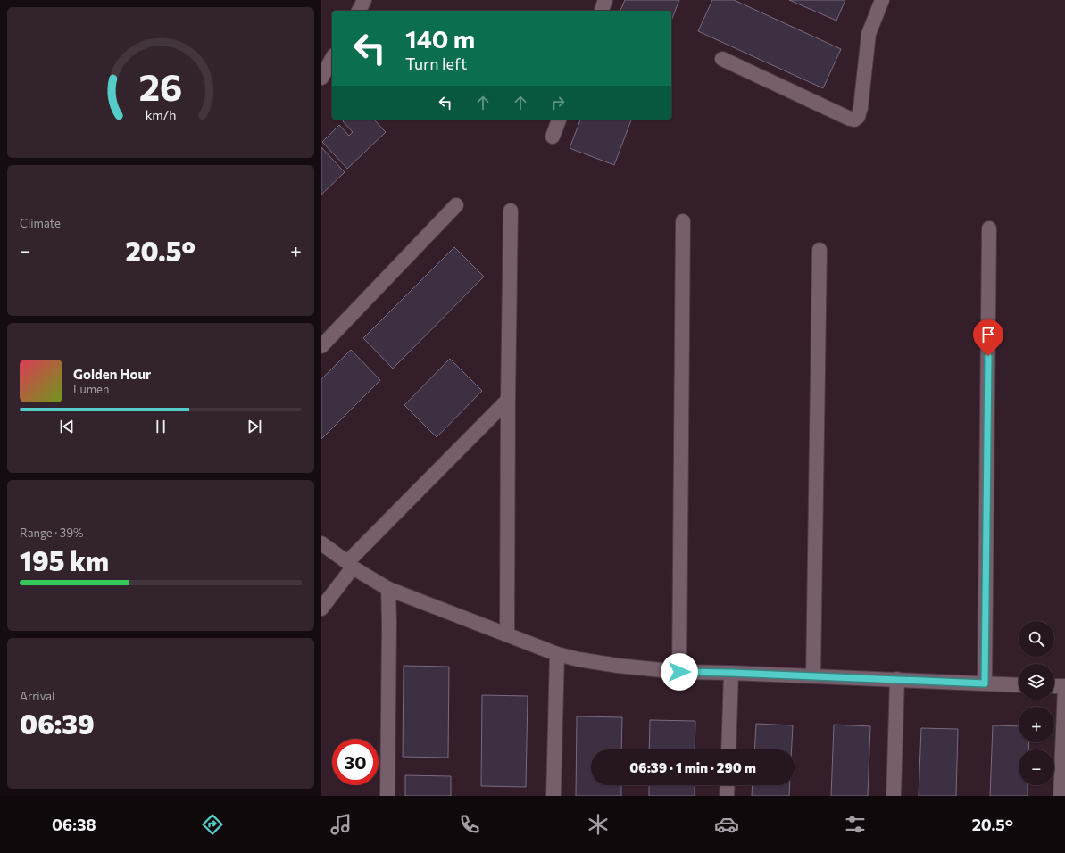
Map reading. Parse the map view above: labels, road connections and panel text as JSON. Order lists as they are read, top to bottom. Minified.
{"page":{"turn":["140 m","Turn left"],"tile":["Climate",["Range · 39%","195 km"],["Arrival","06:39"]],"heat":["−","20.5°","+"],"song":["Golden Hour","Lumen"],"map_buttons":["+","−"],"limit":"30","trip":"06:39 · 1 min · 290 m","tabs":["06:38","20.5°"],"gauge":["26","km/h"]}}
